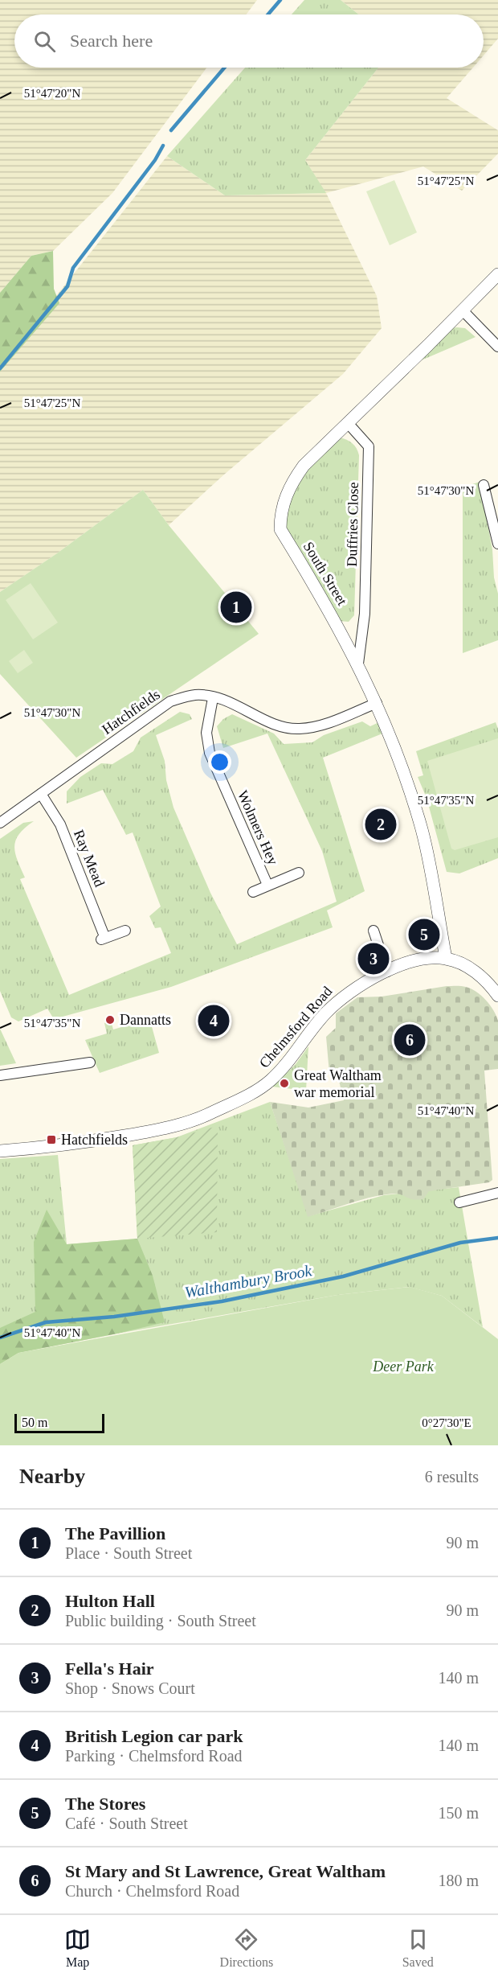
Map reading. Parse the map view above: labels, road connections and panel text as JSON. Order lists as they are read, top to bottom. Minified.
{"streets":{"street":["Duffries Close","South Street","Hatchfields","Wolmers Hey","Ray Mead","Chelmsford Road"]},"crossings":[["Duffries Close","South Street"],["South Street","Hatchfields"],["South Street","Chelmsford Road"],["Hatchfields","Wolmers Hey"],["Hatchfields","Ray Mead"]],"water":["Walthambury Brook"],"parks":["Deer Park"],"places":{"other":["Dannatts","Great Waltham war memorial"],"transit":["Hatchfields"]},"scale_bar":"50 m","page":{"search":"Search here","pins":["1","2","5","3","4","6"],"scale":"50 m","heading":["Nearby","6 results"],"list":[{"mark":"1","name":"The Pavillion","note":"Place · South Street","value":"90 m"},{"mark":"2","name":"Hulton Hall","note":"Public building · South Street","value":"90 m"},{"mark":"3","name":"Fella's Hair","note":"Shop · Snows Court","value":"140 m"},{"mark":"4","name":"British Legion car park","note":"Parking · Chelmsford Road","value":"140 m"},{"mark":"5","name":"The Stores","note":"Café · South Street","value":"150 m"},{"mark":"6","name":"St Mary and St Lawrence, Great Waltham","note":"Church · Chelmsford Road","value":"180 m"}],"nav":["Map","Directions","Saved"]},"coordinates":["51°47'20\"N","51°47'25\"N","51°47'30\"N","51°47'35\"N","51°47'40\"N","0°27'30\"E"]}
